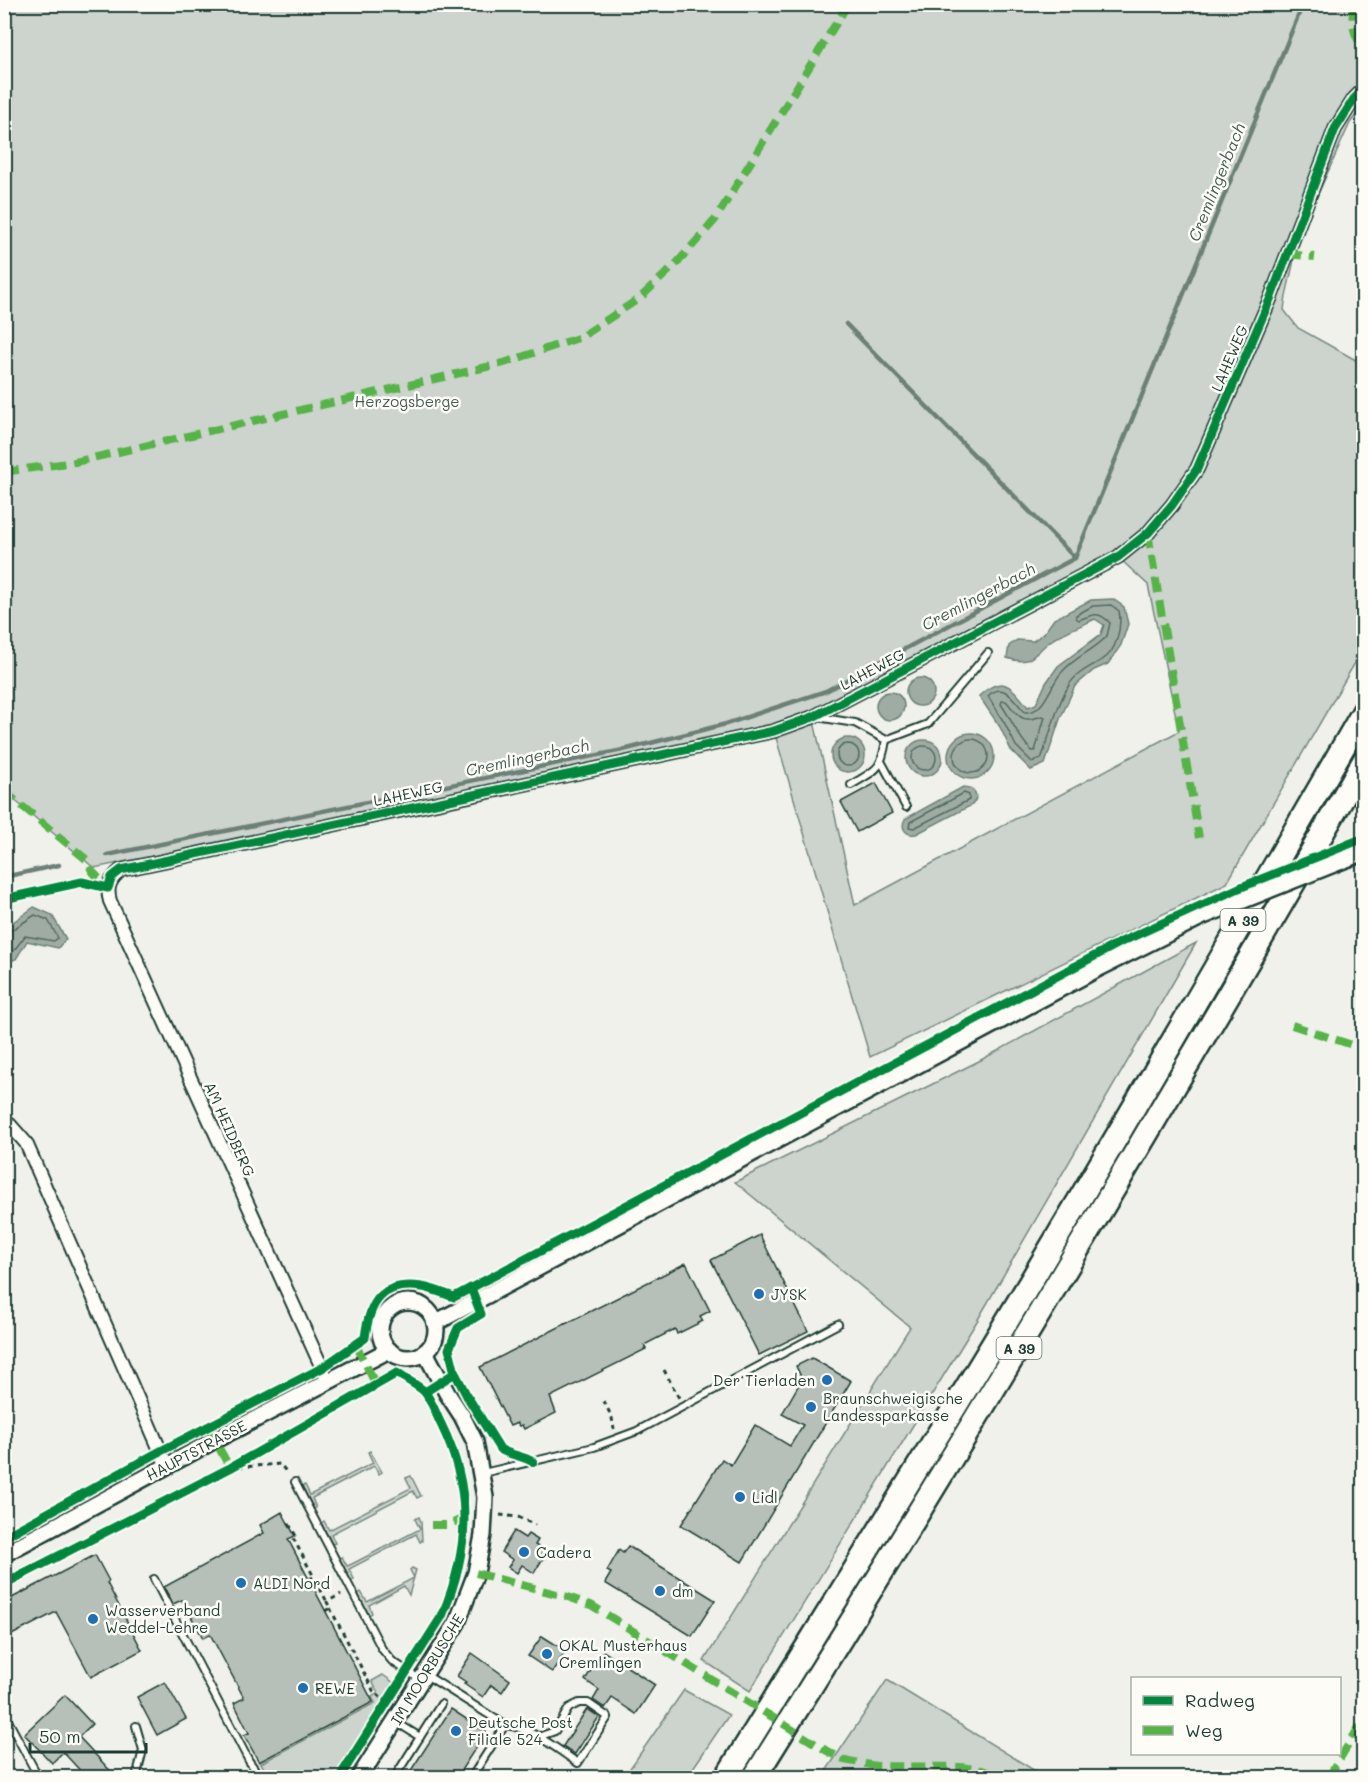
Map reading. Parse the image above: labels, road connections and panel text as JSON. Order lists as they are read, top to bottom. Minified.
{"streets":{"highway":["A 39"],"street":["LAHEWEG","AM HEIDBERG","HAUPTSTRASSE","IM MOORBUSCHE"]},"crossings":[["LAHEWEG","AM HEIDBERG"],["AM HEIDBERG","HAUPTSTRASSE"],["HAUPTSTRASSE","IM MOORBUSCHE"]],"water":["Cremlingerbach"],"parks":["Herzogsberge"],"places":["JYSK","Der Tierladen","Braunschweigische Landessparkasse","Lidl","Cadera","ALDI Nord","dm","Wasserverband Weddel-Lehre","OKAL Musterhaus Cremlingen","REWE","Deutsche Post Filiale 524"],"legend":["Radweg","Weg"],"scale_bar":"50 m"}
